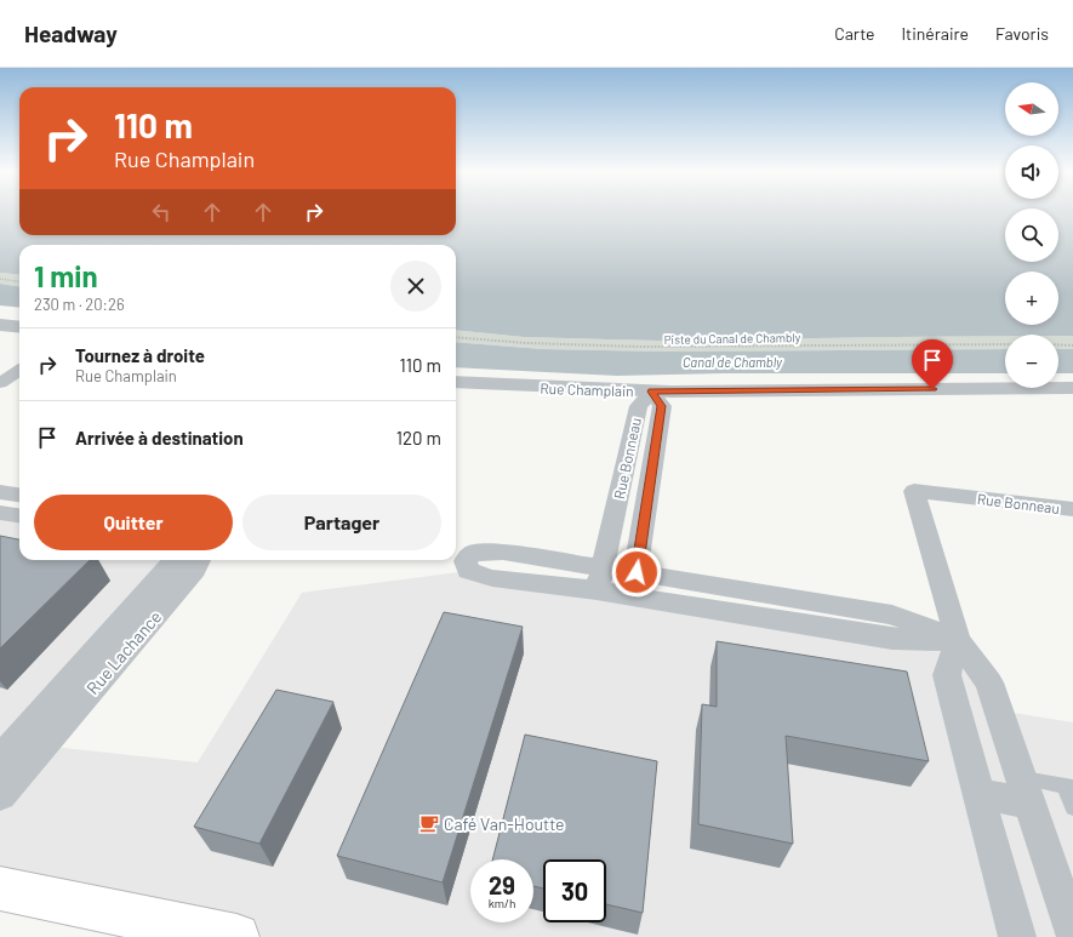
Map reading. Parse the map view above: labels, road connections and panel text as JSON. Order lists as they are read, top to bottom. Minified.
{"streets":{"street":["Rue Champlain","Rue Bonneau","Rue Lachance"],"path":["Piste du Canal de Chambly"]},"crossings":[["Rue Champlain","Rue Bonneau"]],"water":["Canal de Chambly"],"places":{"cafe":["Café Van-Houtte"]},"north":"left","page":{"header":"Headway","nav":["Carte","Itinéraire","Favoris"],"map_buttons":["+","−"],"turn":["110 m","Rue Champlain"],"heading":["1 min","230 m · 20:26"],"list":[{"name":"Tournez à droite","note":"Rue Champlain","value":"110 m"},{"name":"Arrivée à destination","value":"120 m"}],"buttons":["Quitter","Partager"],"speed":"29 km/h","limit":"30"}}
